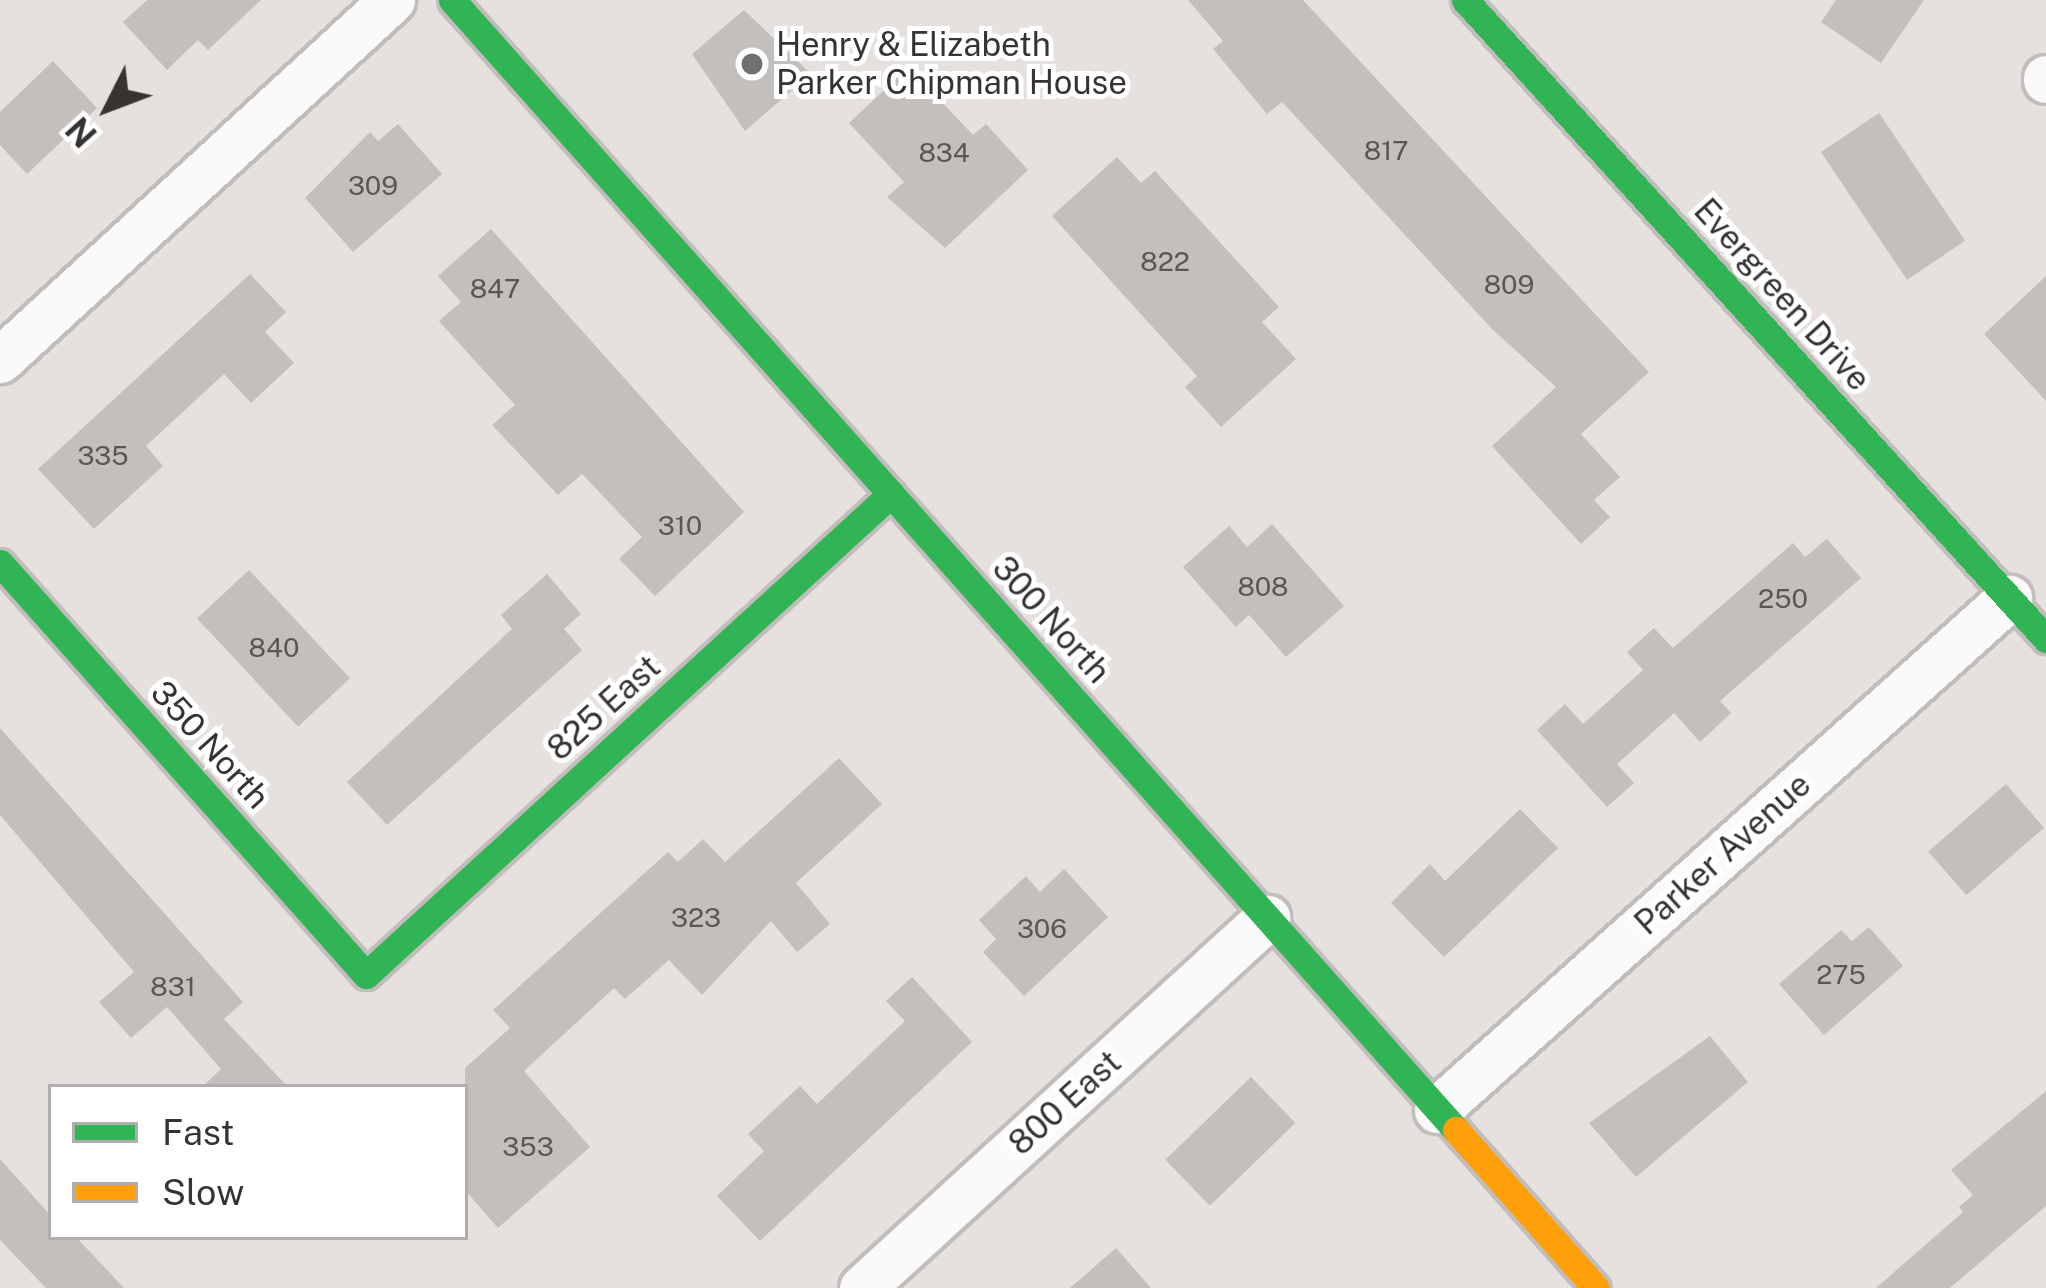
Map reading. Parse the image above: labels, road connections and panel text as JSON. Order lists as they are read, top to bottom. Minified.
{"streets":{"street":["Evergreen Drive","300 North","825 East","350 North","Parker Avenue","800 East"]},"crossings":[["Evergreen Drive","Parker Avenue"],["300 North","825 East"],["300 North","Parker Avenue"],["300 North","800 East"],["825 East","350 North"]],"places":["Henry & Elizabeth Parker Chipman House"],"house_numbers":["817","834","309","822","809","847","335","310","808","250","840","323","306","275","831","353"],"legend":["Fast","Slow"],"north":"bottom left"}
